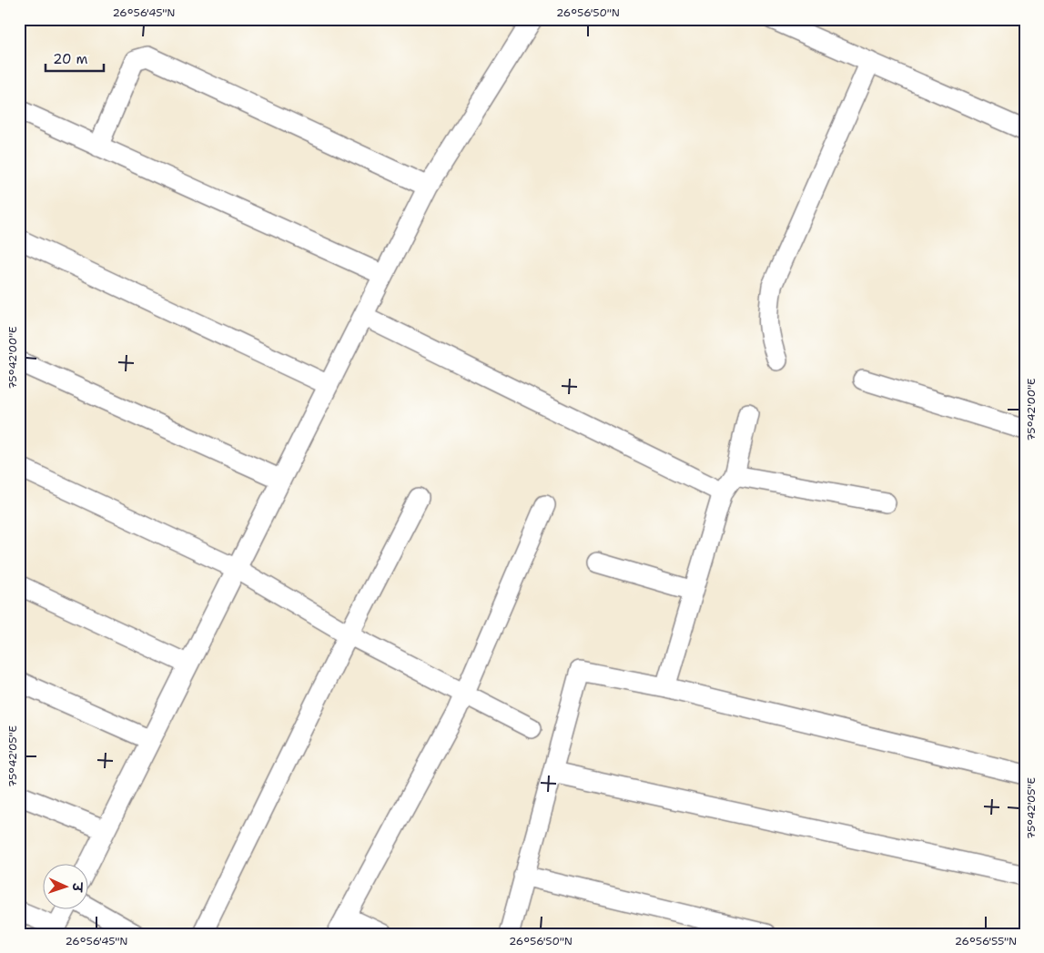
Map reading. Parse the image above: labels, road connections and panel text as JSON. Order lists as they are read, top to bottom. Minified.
{"scale_bar":"20 m","north":"right","coordinates":["26°56'45\"N","26°56'50\"N","75°42'00\"E","75°42'05\"E","26°56'55\"N"]}
